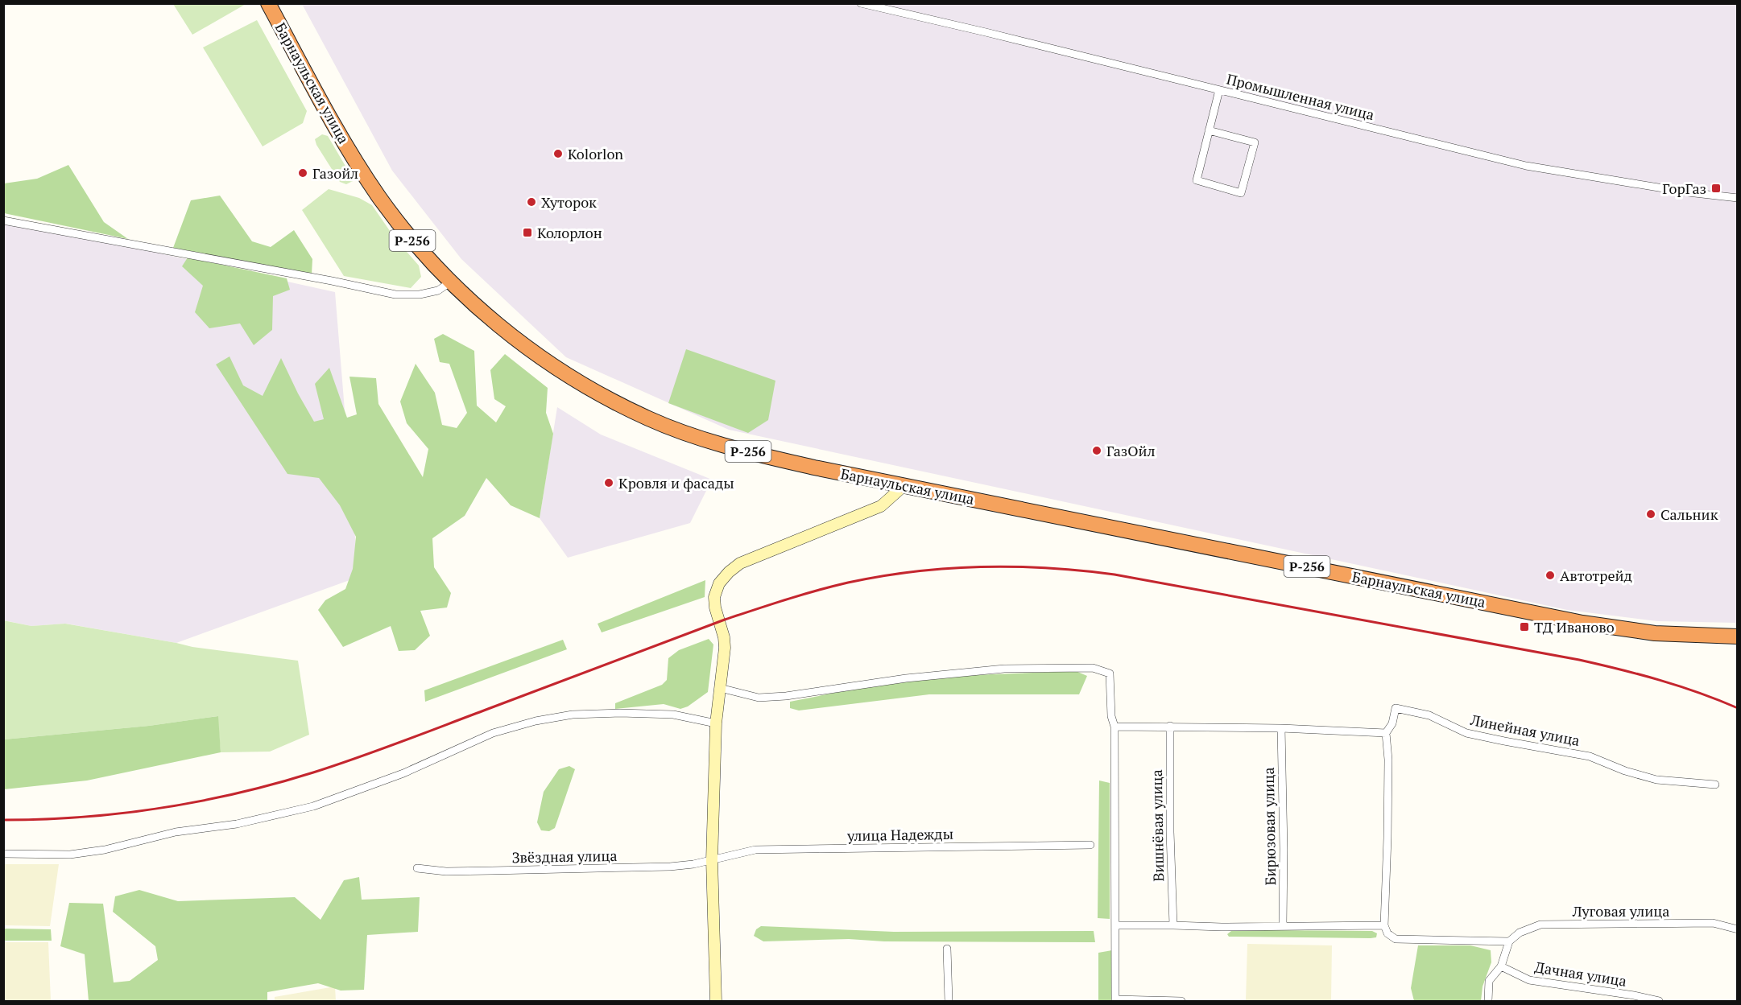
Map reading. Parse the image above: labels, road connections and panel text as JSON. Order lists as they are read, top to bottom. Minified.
{"streets":{"highway":["Барнаульская улица","Р-256"],"street":["Промышленная улица","Линейная улица","Вишнёвая улица","Бирюзовая улица","улица Надежды","Звёздная улица","Луговая улица","Дачная улица"]},"crossings":[["улица Надежды","Звёздная улица"]],"places":{"other":["Kolorlon","Газойл","Хуторок","ГазОйл","Кровля и фасады","Сальник","Автотрейд"],"transit":["ГорГаз","Колорлон","ТД Иваново"]}}
